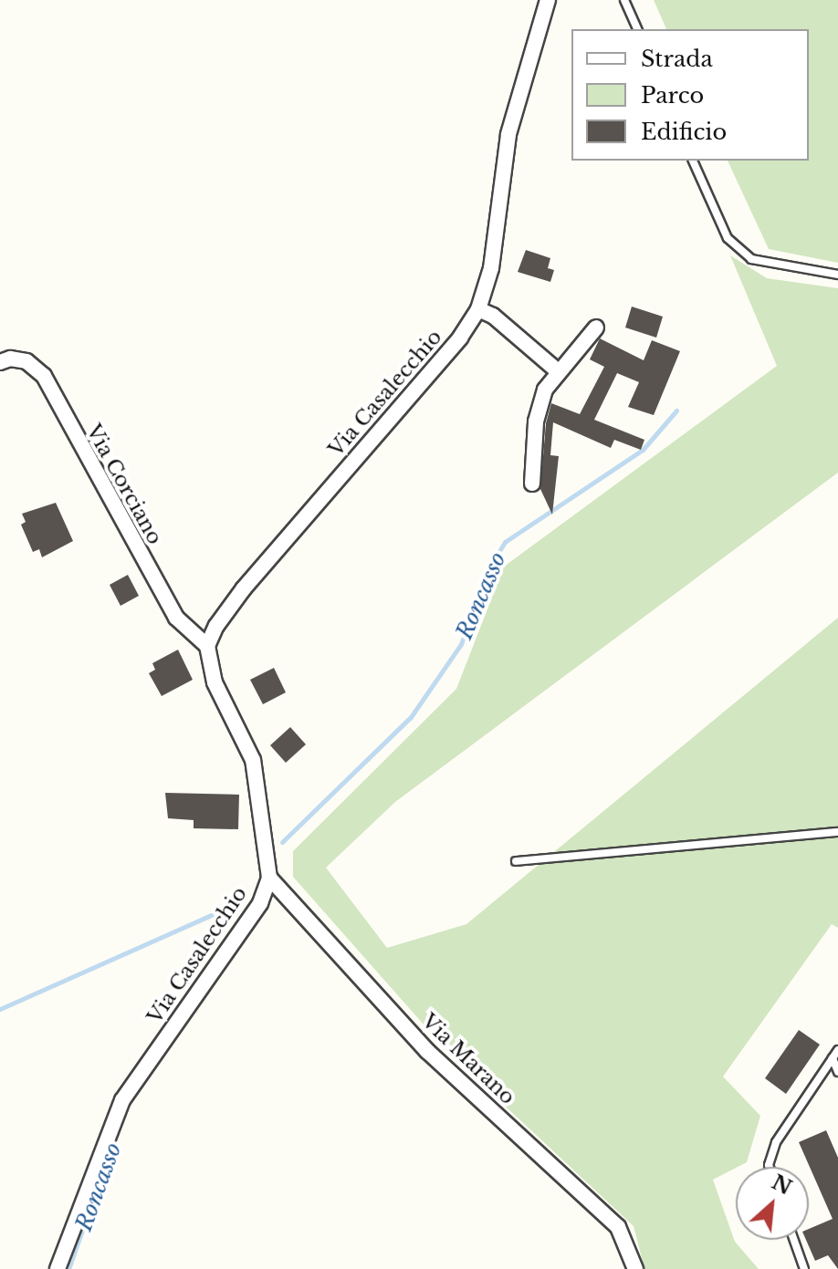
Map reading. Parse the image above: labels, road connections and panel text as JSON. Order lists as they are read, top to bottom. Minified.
{"streets":{"street":["Via Casalecchio","Via Corciano","Via Marano"]},"crossings":[["Via Casalecchio","Via Corciano"],["Via Casalecchio","Via Marano"]],"water":["Roncasso"],"legend":["Strada","Parco","Edificio"],"north":"top right"}
